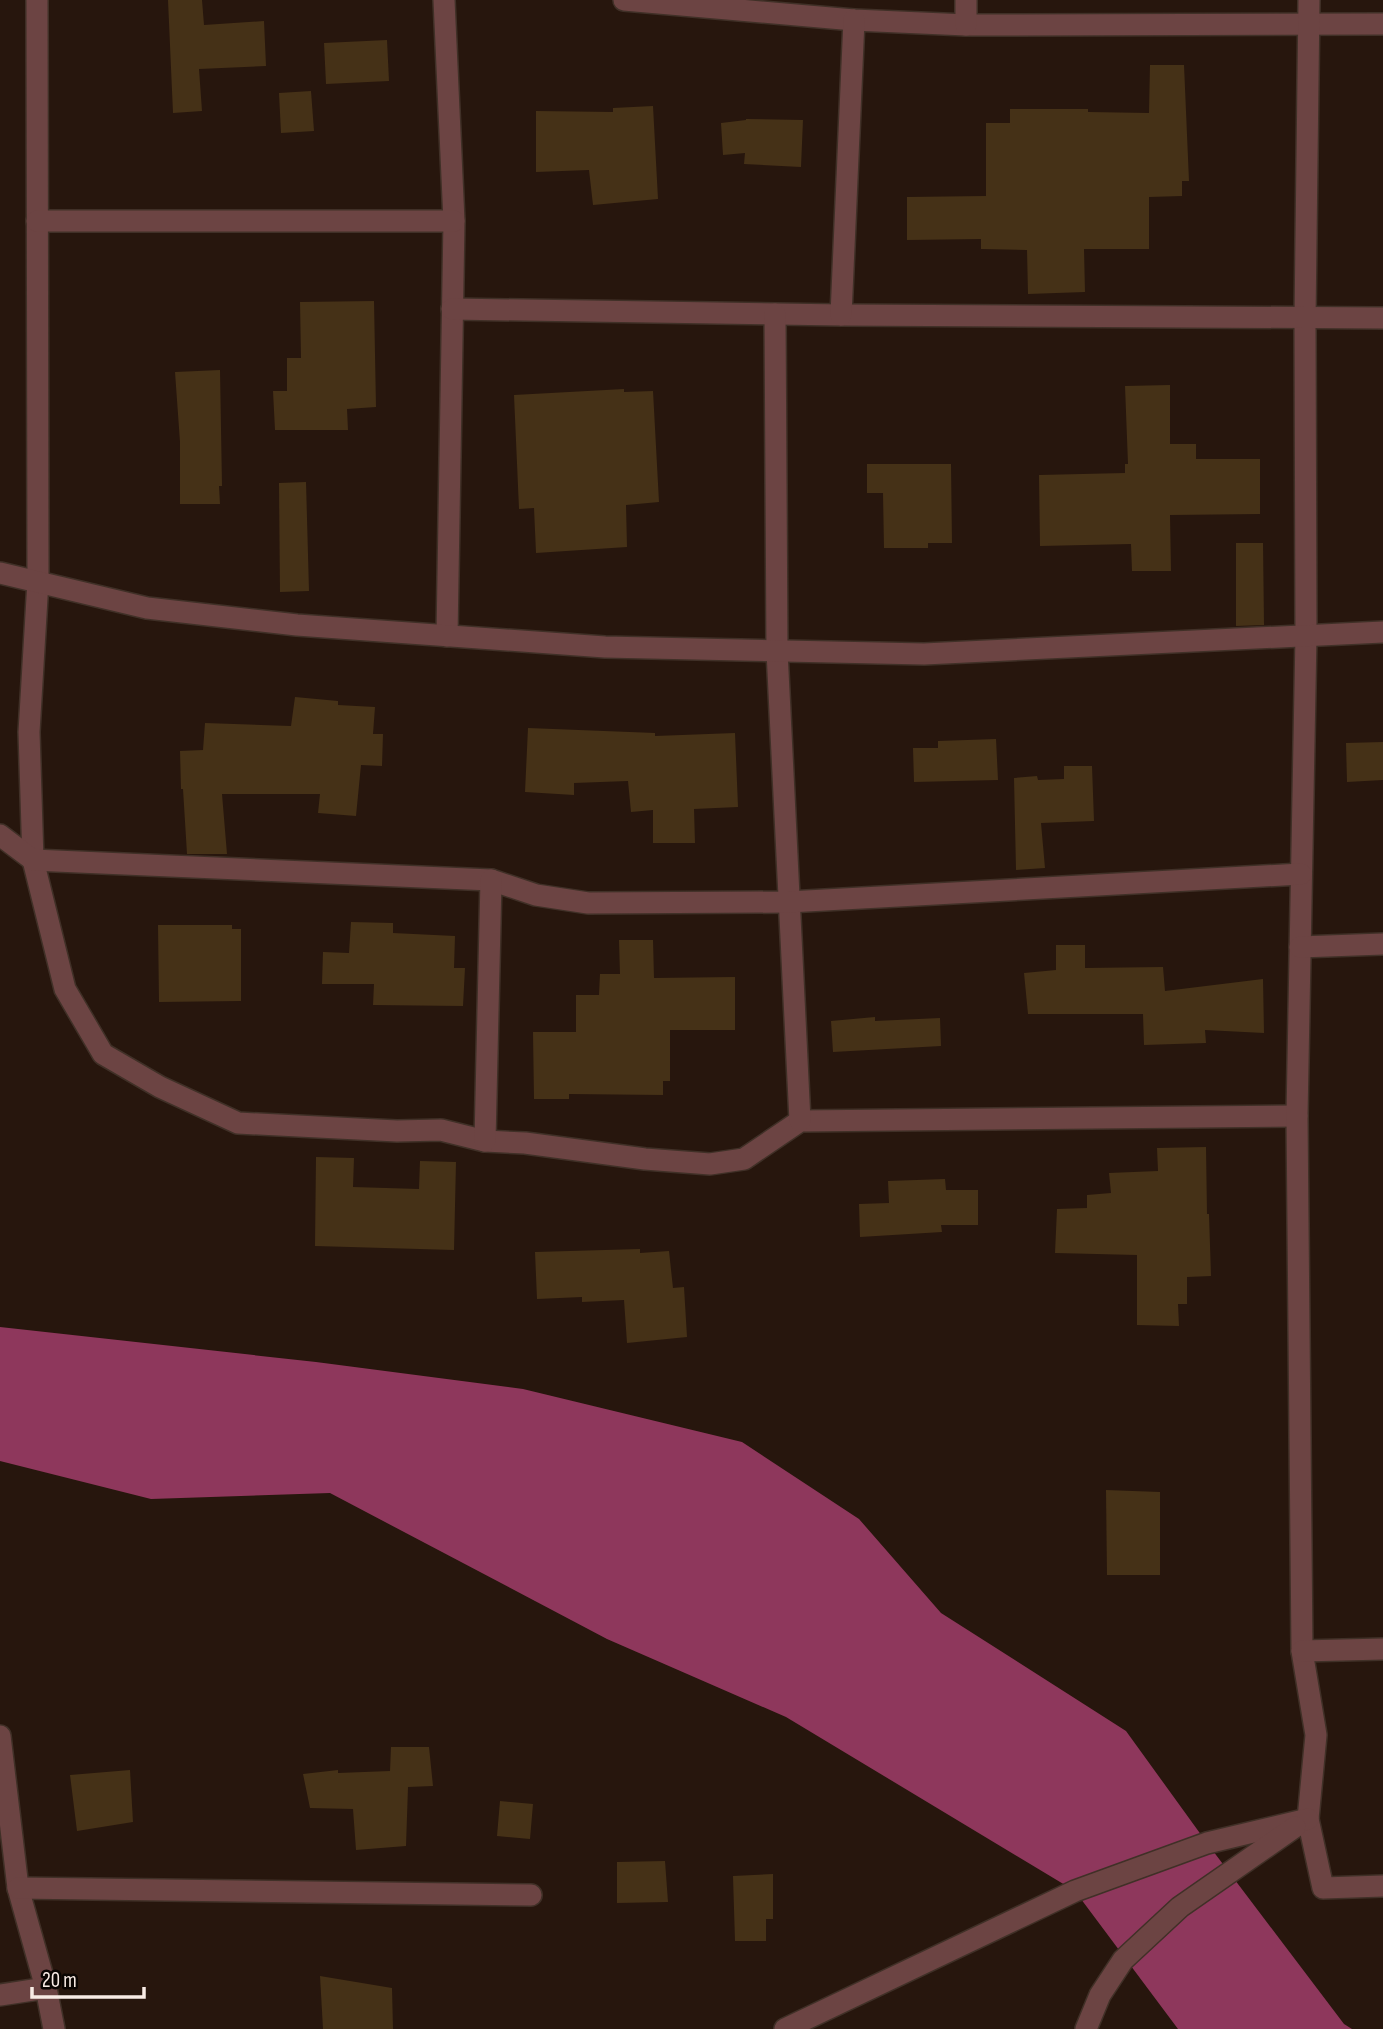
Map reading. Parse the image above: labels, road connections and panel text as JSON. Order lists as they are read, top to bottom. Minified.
{"scale_bar":"20 m"}
